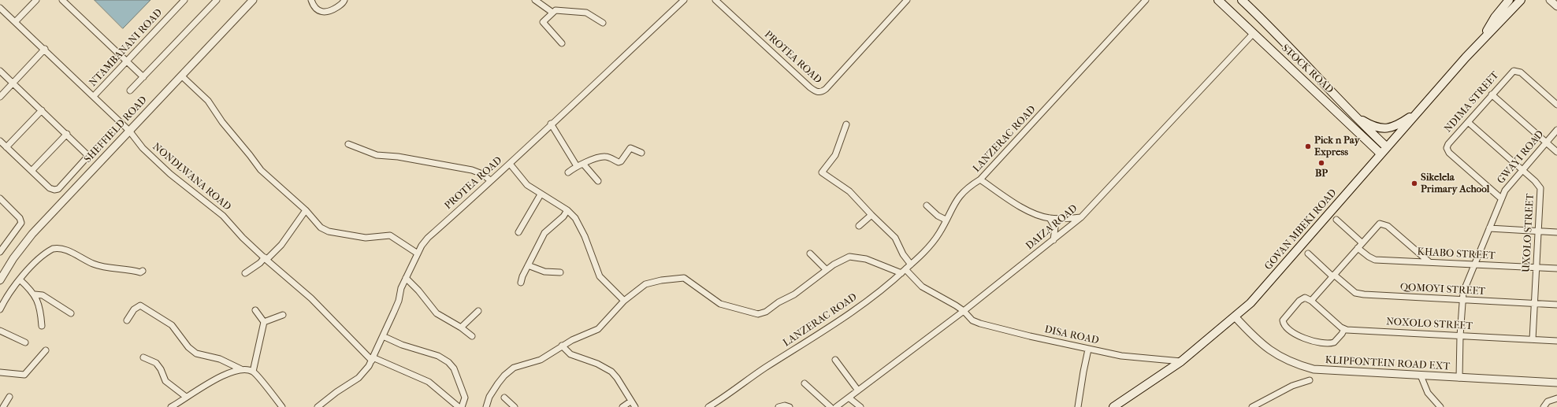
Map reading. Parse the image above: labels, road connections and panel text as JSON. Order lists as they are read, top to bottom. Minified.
{"streets":{"main road":["STOCK ROAD","GOVAN MBEKI ROAD"],"street":["NTAMBANANI ROAD","PROTEA ROAD","NDIMA STREET","SHEFFIELD ROAD","LANZERAC ROAD","GWAYI ROAD","NONDLWANA ROAD","DAIZA ROAD","UXOLO STREET","KHABO STREET","QOMOYI STREET","NOXOLO STREET","DISA ROAD","KLIPFONTEIN ROAD EXT"]},"crossings":[["NTAMBANANI ROAD","NONDLWANA ROAD"],["PROTEA ROAD","NONDLWANA ROAD"],["STOCK ROAD","DAIZA ROAD"],["STOCK ROAD","GOVAN MBEKI ROAD"],["NDIMA STREET","GWAYI ROAD"],["NDIMA STREET","UXOLO STREET"],["SHEFFIELD ROAD","NONDLWANA ROAD"],["LANZERAC ROAD","DISA ROAD"],["GWAYI ROAD","UXOLO STREET"],["GWAYI ROAD","KHABO STREET"],["GWAYI ROAD","QOMOYI STREET"],["GWAYI ROAD","NOXOLO STREET"],["GWAYI ROAD","KLIPFONTEIN ROAD EXT"],["DAIZA ROAD","DISA ROAD"],["GOVAN MBEKI ROAD","DISA ROAD"],["GOVAN MBEKI ROAD","KLIPFONTEIN ROAD EXT"],["UXOLO STREET","KHABO STREET"],["UXOLO STREET","QOMOYI STREET"],["UXOLO STREET","NOXOLO STREET"]],"places":["Pick n Pay Express","BP","Sikelela Primary Achool"]}
